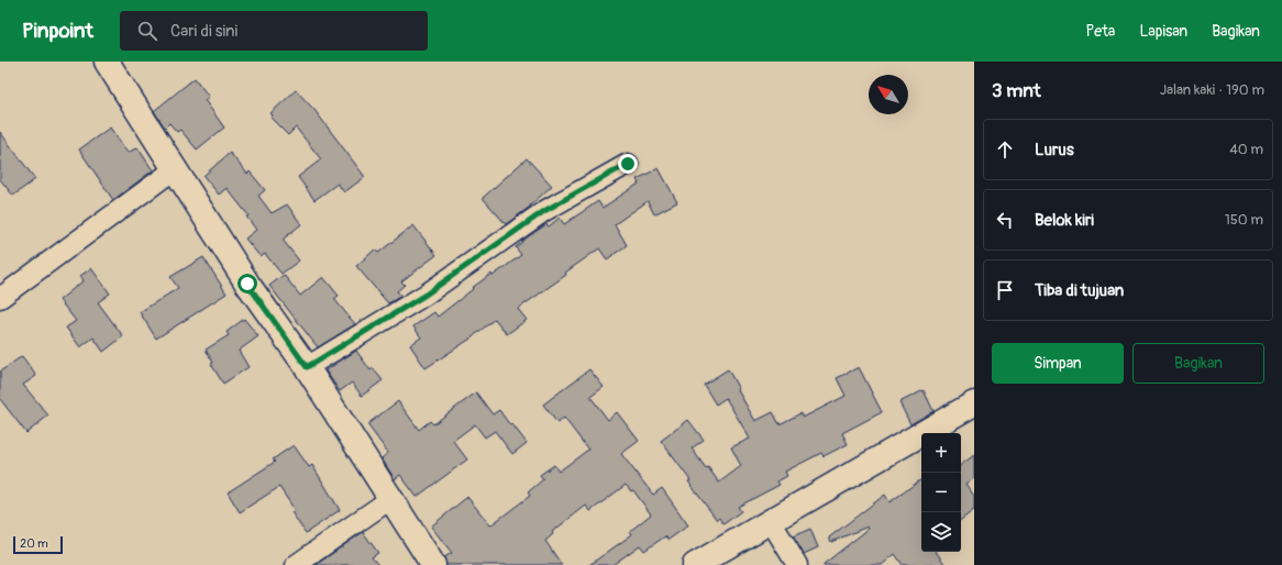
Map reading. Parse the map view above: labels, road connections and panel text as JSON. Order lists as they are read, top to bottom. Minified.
{"scale_bar":"20 m","north":"top left","page":{"header":"Pinpoint","search":"Cari di sini","nav":["Peta","Lapisan","Bagikan"],"heading":["3 mnt","Jalan kaki · 190 m"],"list":[["Lurus","40 m"],["Belok kiri","150 m"],"Tiba di tujuan"],"buttons":["Simpan","Bagikan"],"map_buttons":["+","−"],"scale":"20 m"}}
